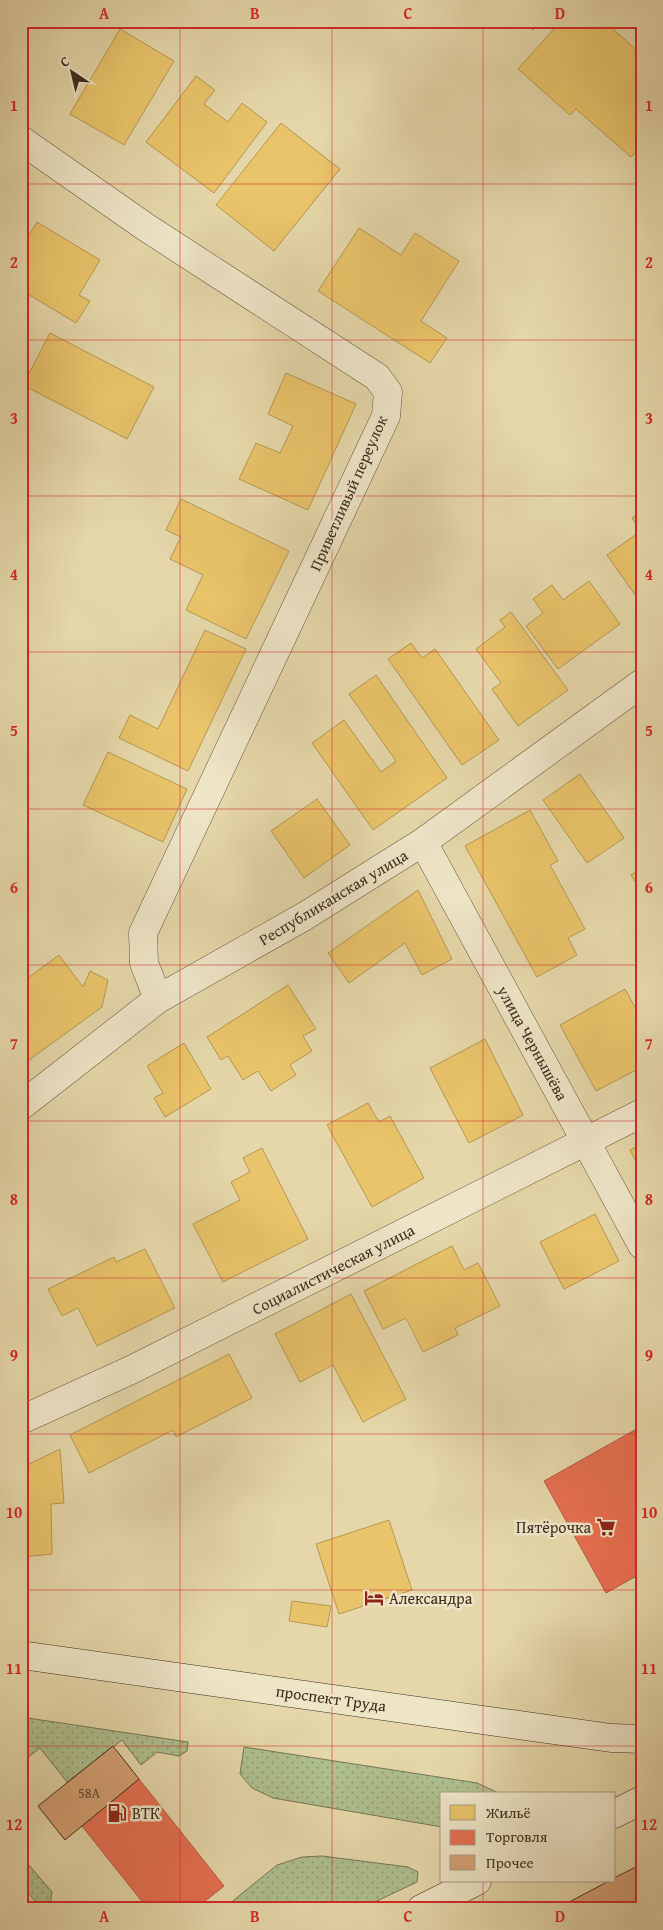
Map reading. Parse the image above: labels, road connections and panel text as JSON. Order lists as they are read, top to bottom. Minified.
{"streets":{"street":["Приветливый переулок","Республиканская улица","улица Чернышёва","Социалистическая улица","проспект Труда"]},"crossings":[["Приветливый переулок","Республиканская улица"],["Республиканская улица","улица Чернышёва"],["улица Чернышёва","Социалистическая улица"]],"places":{"supermarket":["Пятёрочка"],"hotel":["Александра"],"fuel station":["ВТК"]},"house_numbers":["58А"],"legend":["Жильё","Торговля","Прочее"],"north":"top left","grid":{"columns":["A","B","C","D"],"rows":["1","2","3","4","5","6","7","8","9","10","11","12"]}}
